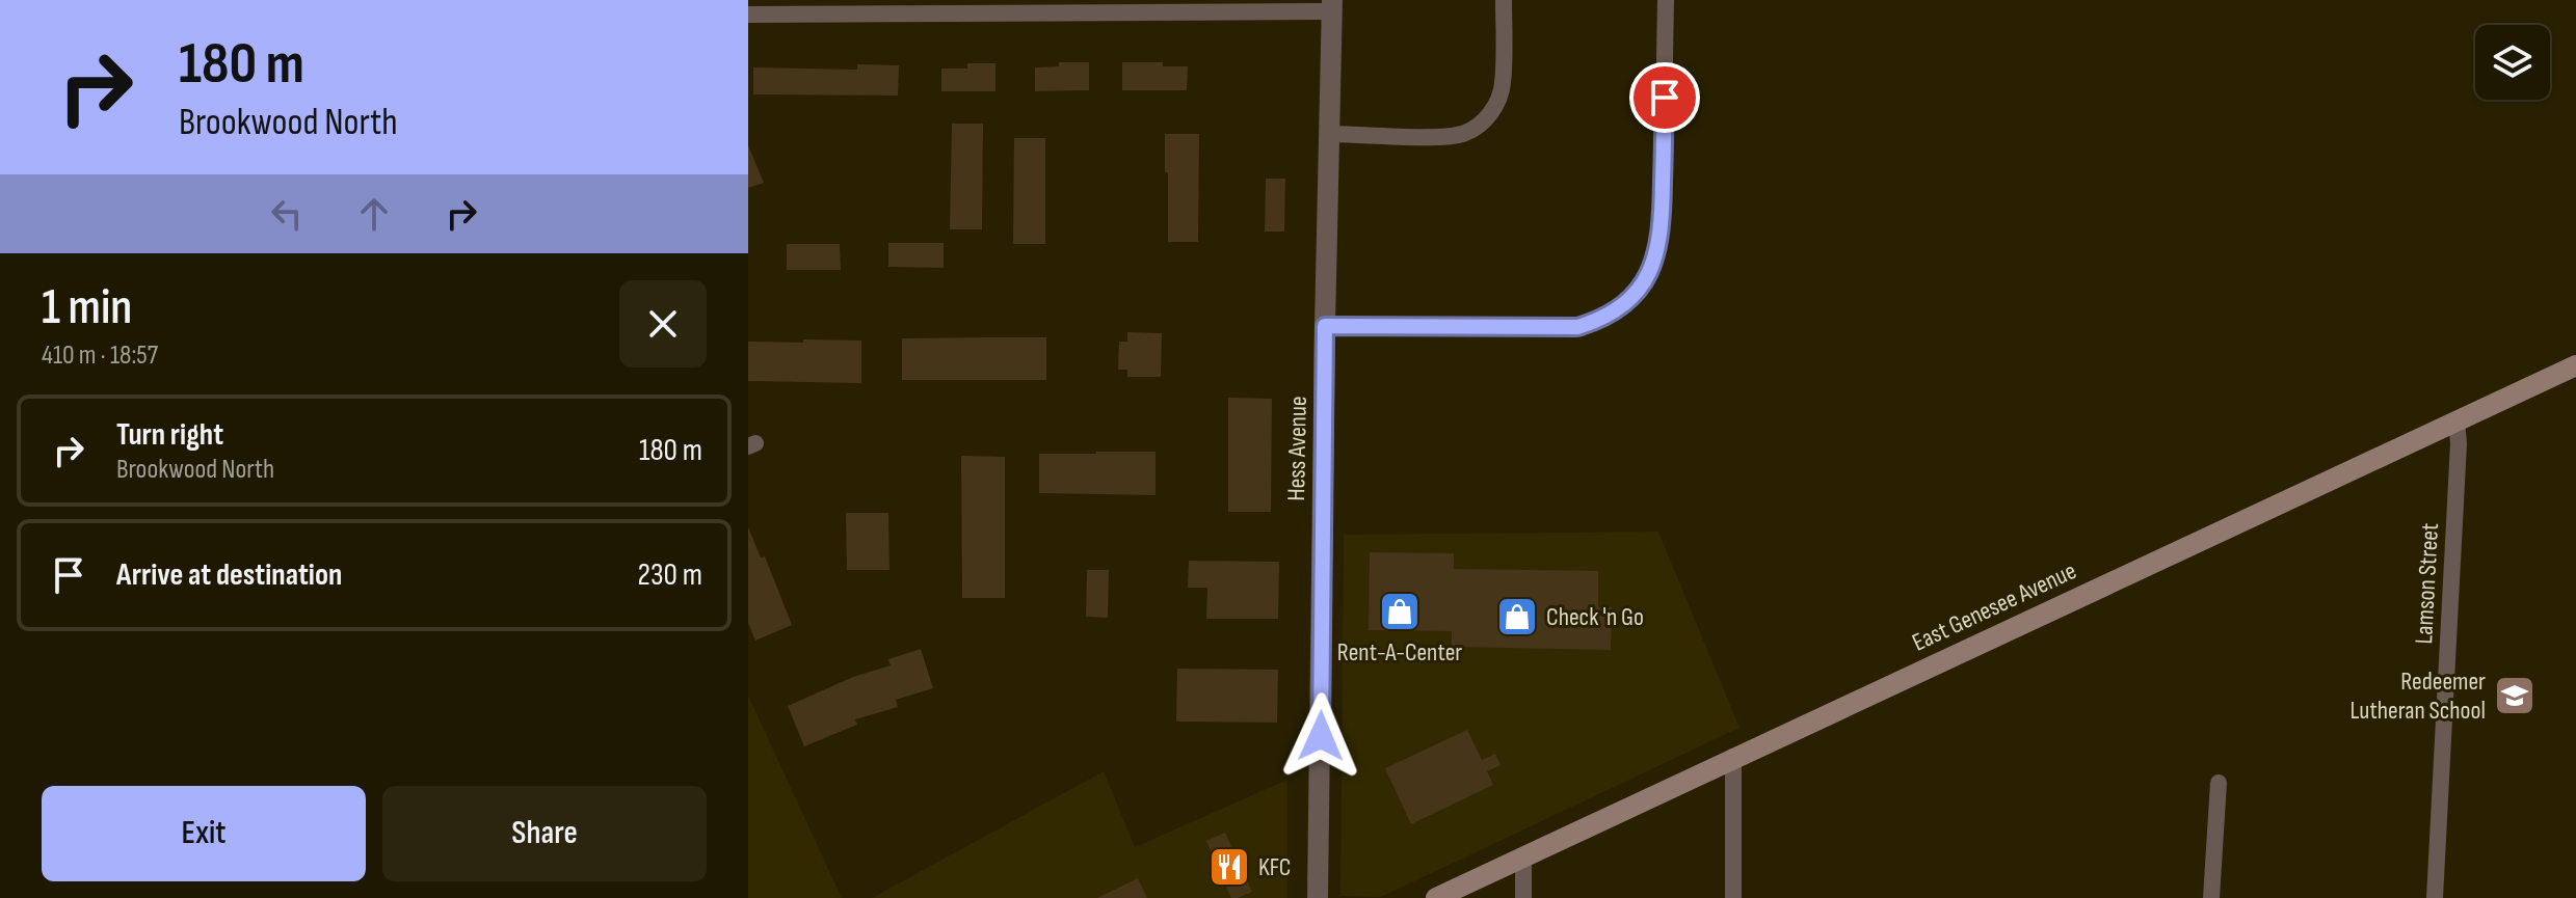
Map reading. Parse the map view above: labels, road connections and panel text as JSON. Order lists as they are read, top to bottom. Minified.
{"streets":{"main road":["East Genesee Avenue"],"street":["Hess Avenue","Lamson Street"]},"crossings":[["Lamson Street","East Genesee Avenue"]],"places":{"shop":["Rent-A-Center","Check 'n Go"],"school or university":["Redeemer Lutheran School"],"restaurant":["KFC"]},"page":{"turn":["180 m","Brookwood North"],"heading":["1 min","410 m · 18:57"],"list":[{"name":"Turn right","note":"Brookwood North","value":"180 m"},{"name":"Arrive at destination","value":"230 m"}],"buttons":["Exit","Share"]}}
